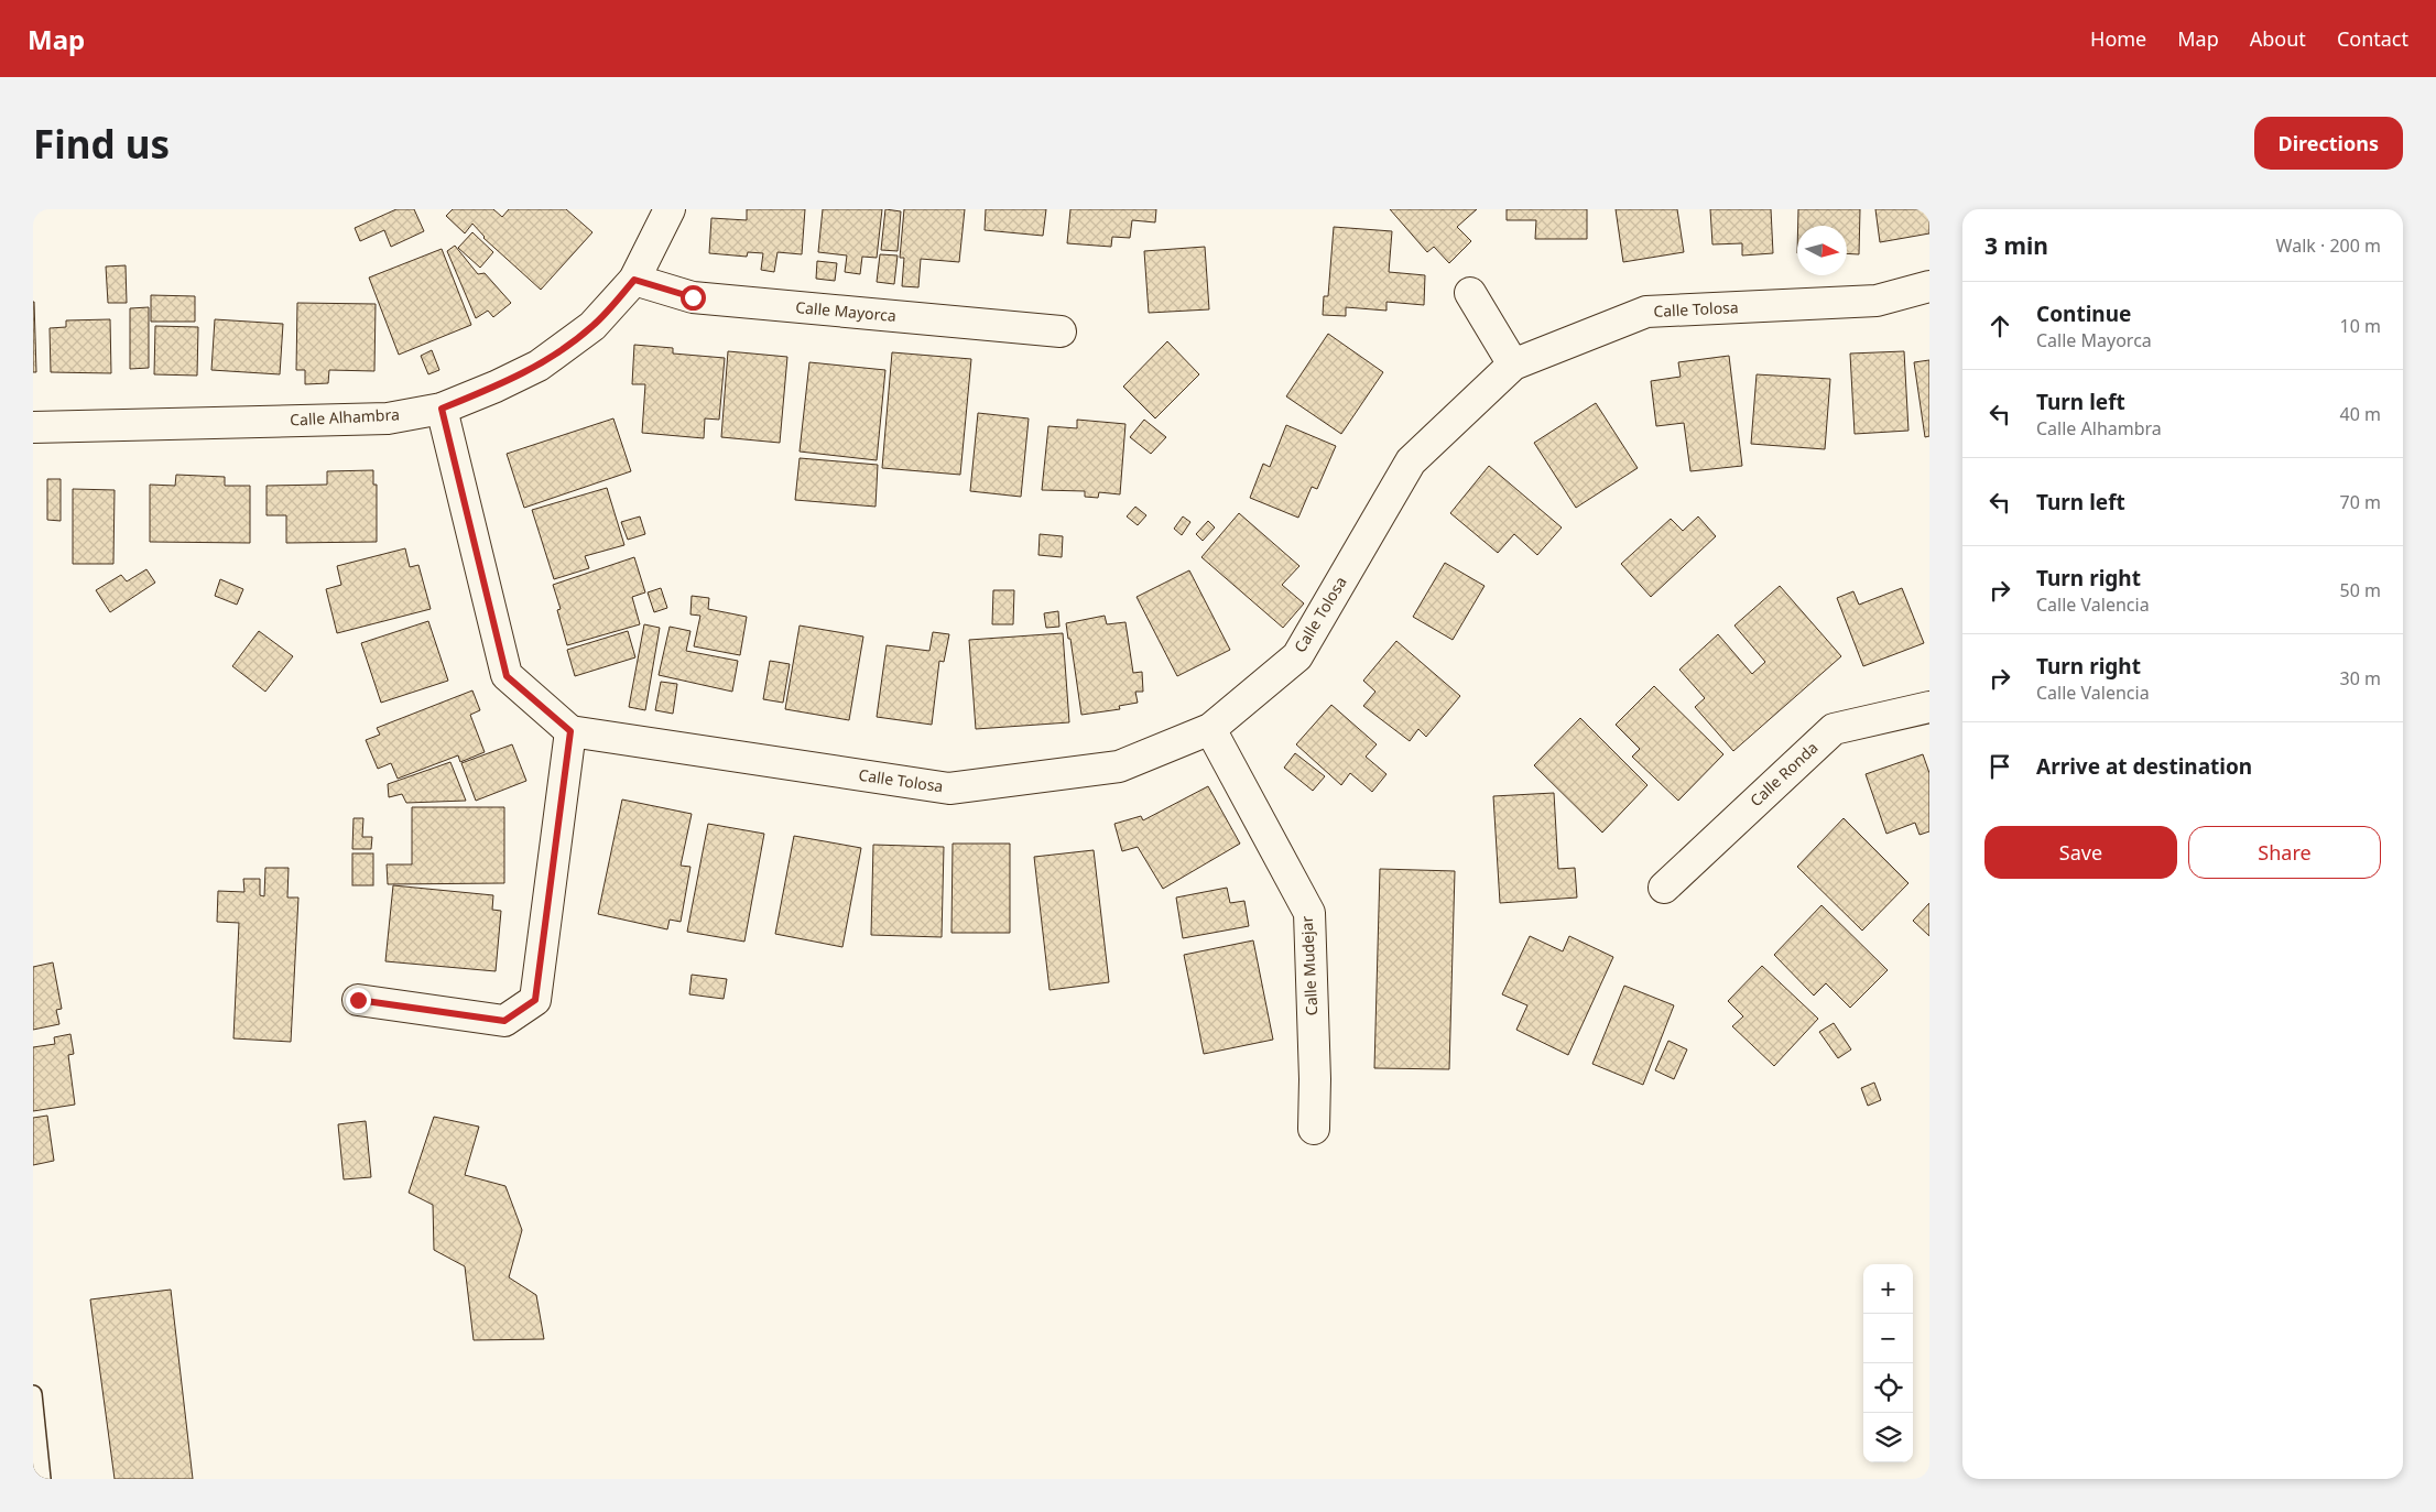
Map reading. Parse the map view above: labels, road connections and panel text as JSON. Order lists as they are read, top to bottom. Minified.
{"streets":{"street":["Calle Tolosa","Calle Mayorca","Calle Alhambra","Calle Ronda","Calle Mudejar"]},"crossings":[["Calle Tolosa","Calle Mudejar"],["Calle Mayorca","Calle Alhambra"]],"north":"right","page":{"header":"Map","nav":["Home","Map","About","Contact"],"buttons":["Directions",["Save","Share"]],"title":"Find us","heading":["3 min","Walk · 200 m"],"list":[["Continue","Calle Mayorca","10 m"],["Turn left","Calle Alhambra","40 m"],["Turn left","70 m"],["Turn right","Calle Valencia","50 m"],["Turn right","Calle Valencia","30 m"],"Arrive at destination"],"map_buttons":["+","−"]}}
